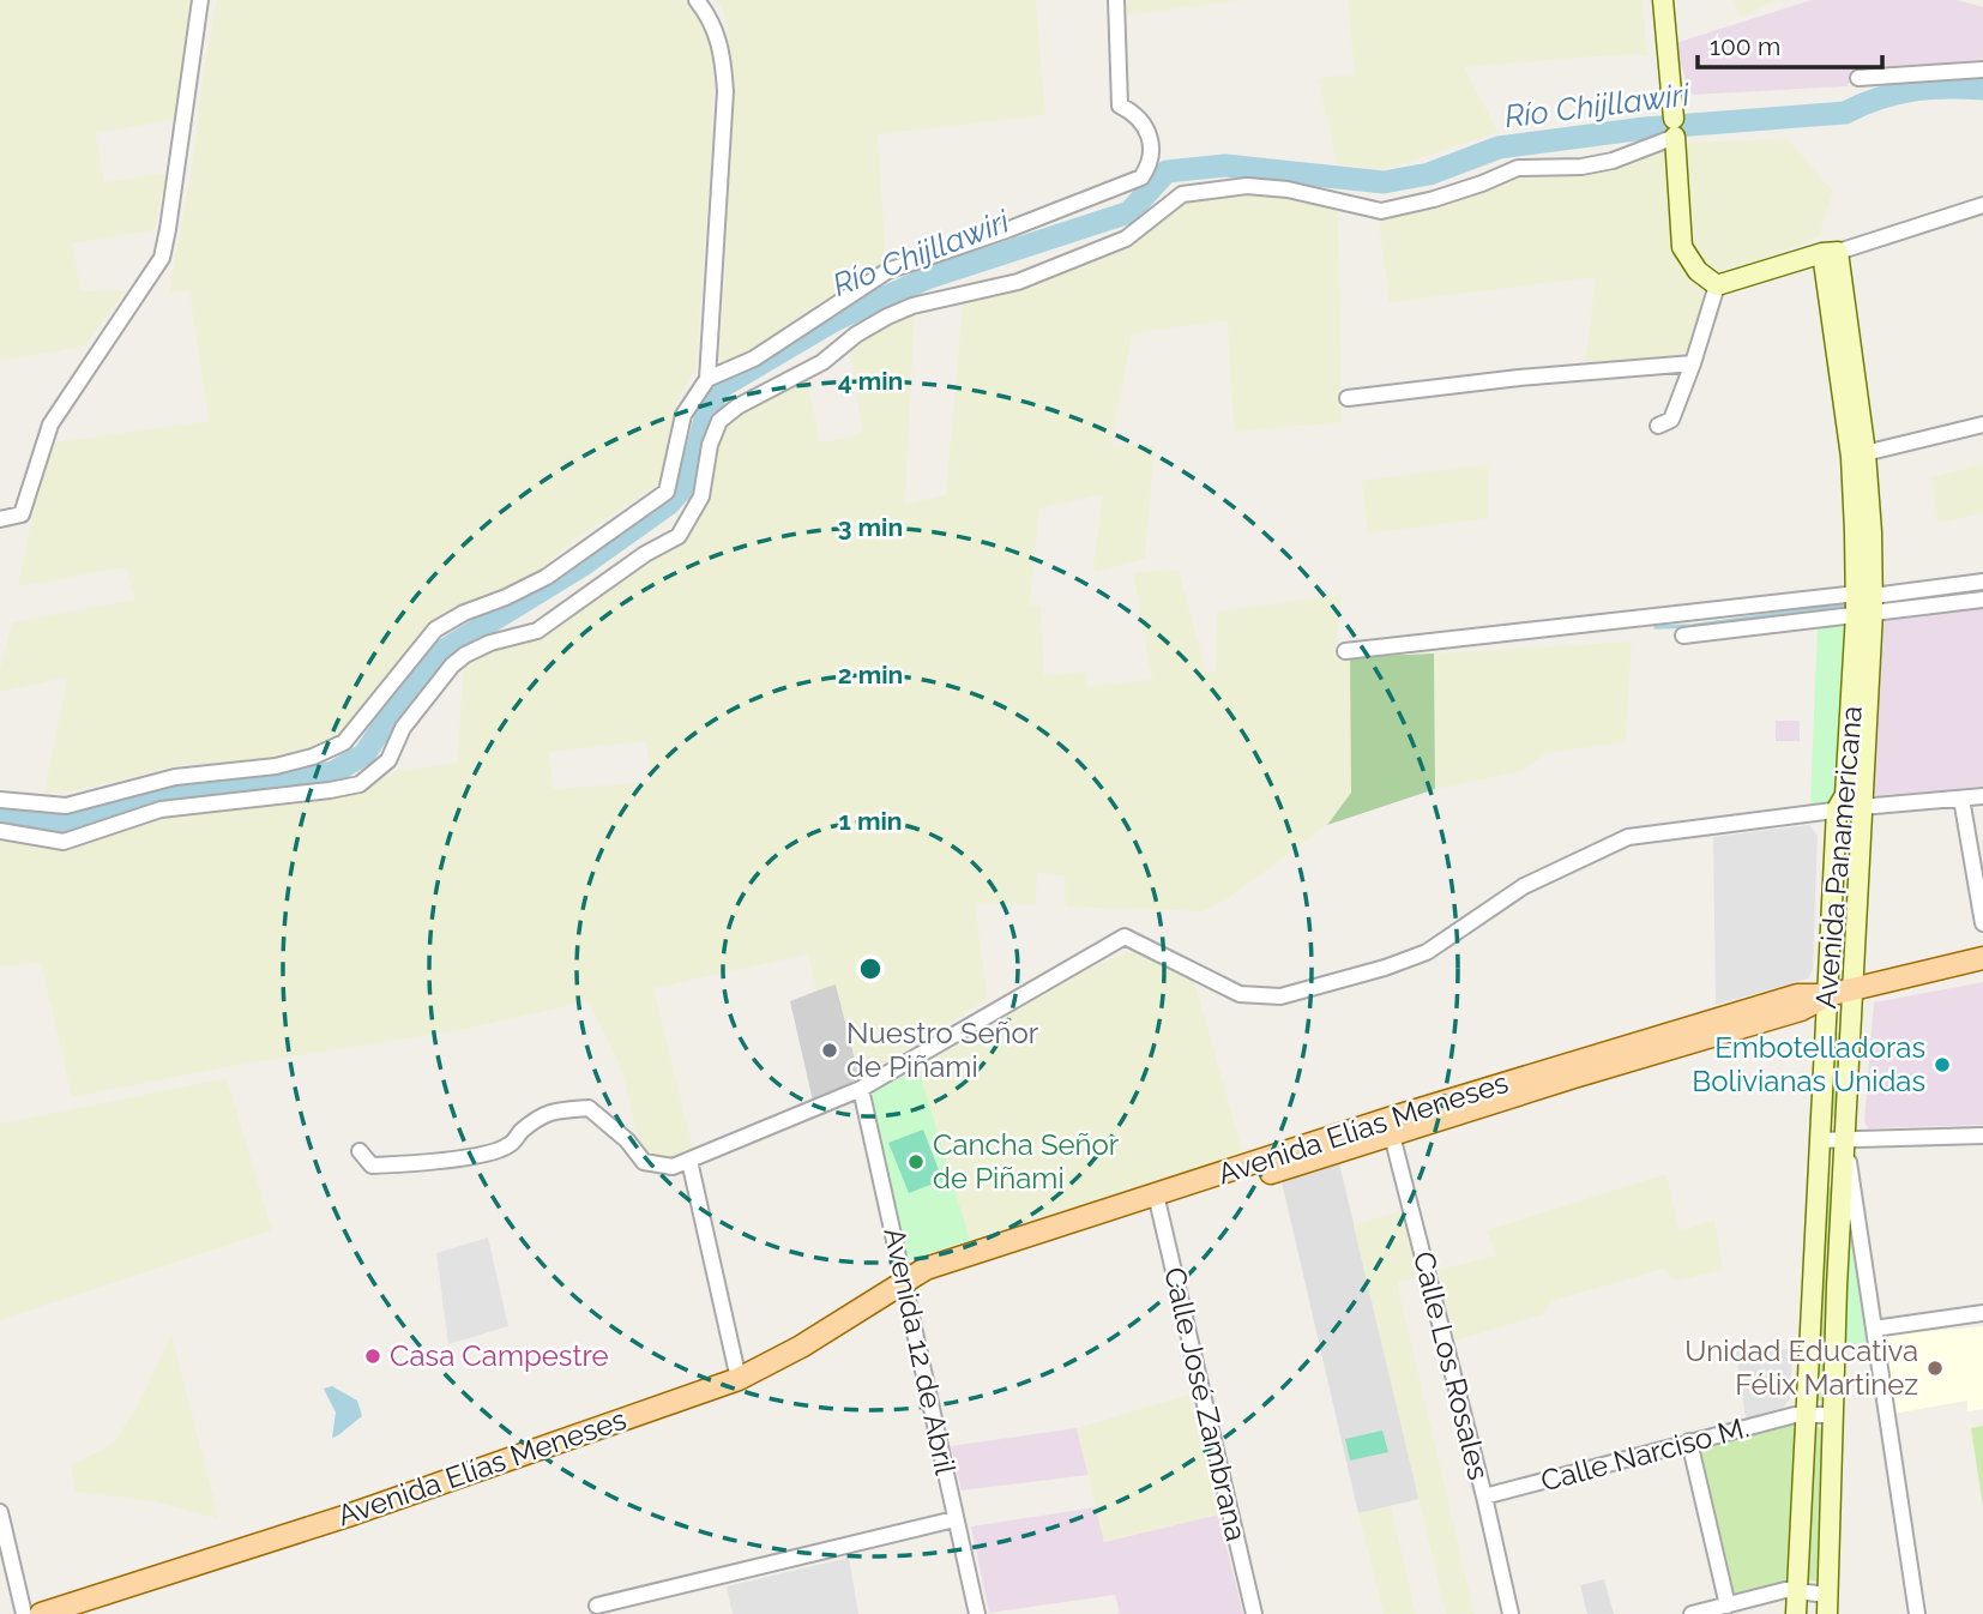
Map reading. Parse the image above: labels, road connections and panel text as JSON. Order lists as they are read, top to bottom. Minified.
{"streets":{"main road":["Avenida Panamericana","Avenida Elías Meneses"],"street":["Avenida 12 de Abril","Calle Los Rosales","Calle José Zambrana","Calle Narciso M."]},"crossings":[["Avenida Panamericana","Avenida Elías Meneses"],["Avenida Panamericana","Calle Narciso M."],["Avenida Elías Meneses","Avenida 12 de Abril"],["Avenida Elías Meneses","Calle Los Rosales"],["Avenida Elías Meneses","Calle José Zambrana"],["Calle Los Rosales","Calle Narciso M."]],"water":["Río Chijllawiri"],"places":["Nuestro Señor de Piñami","Embotelladoras Bolivianas Unidas","Cancha Señor de Piñami","Casa Campestre","Unidad Educativa Félix Martinez"],"scale_bar":"100 m","rings":["4 min","3 min","2 min","1 min"]}
